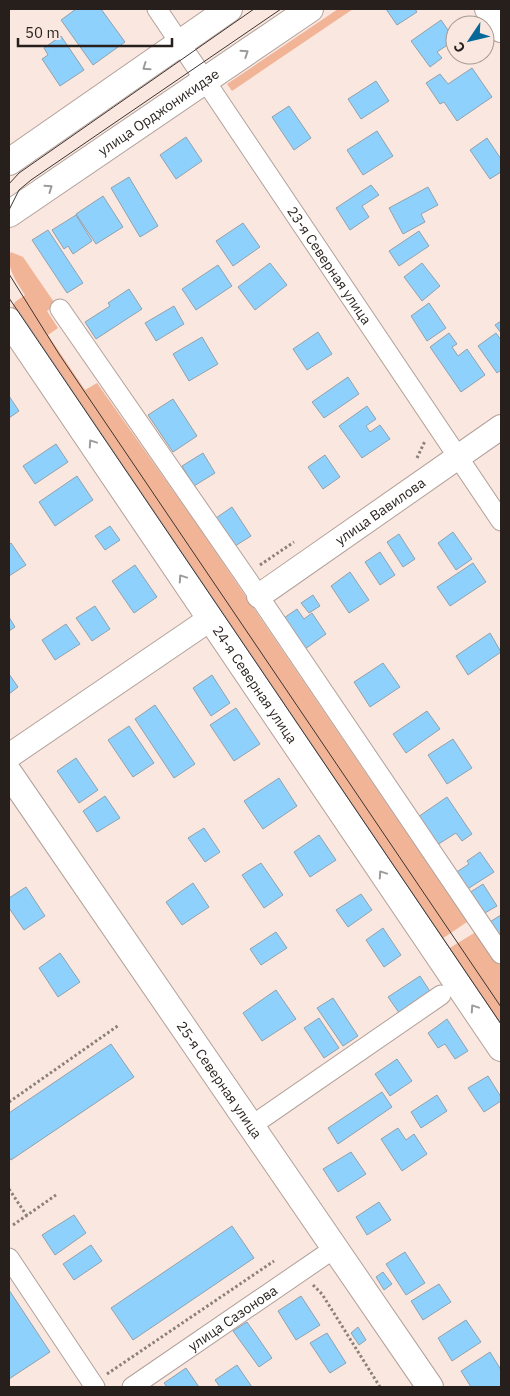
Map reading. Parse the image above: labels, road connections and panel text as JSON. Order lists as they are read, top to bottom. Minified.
{"streets":{"main road":["улица Орджоникидзе","24-я Северная улица","25-я Северная улица"],"street":["23-я Северная улица","улица Вавилова","улица Сазонова"]},"crossings":[["улица Орджоникидзе","23-я Северная улица"],["23-я Северная улица","улица Вавилова"],["25-я Северная улица","улица Сазонова"]],"one_way":["24-я Северная улица"],"scale_bar":"50 m","north":"bottom left"}
